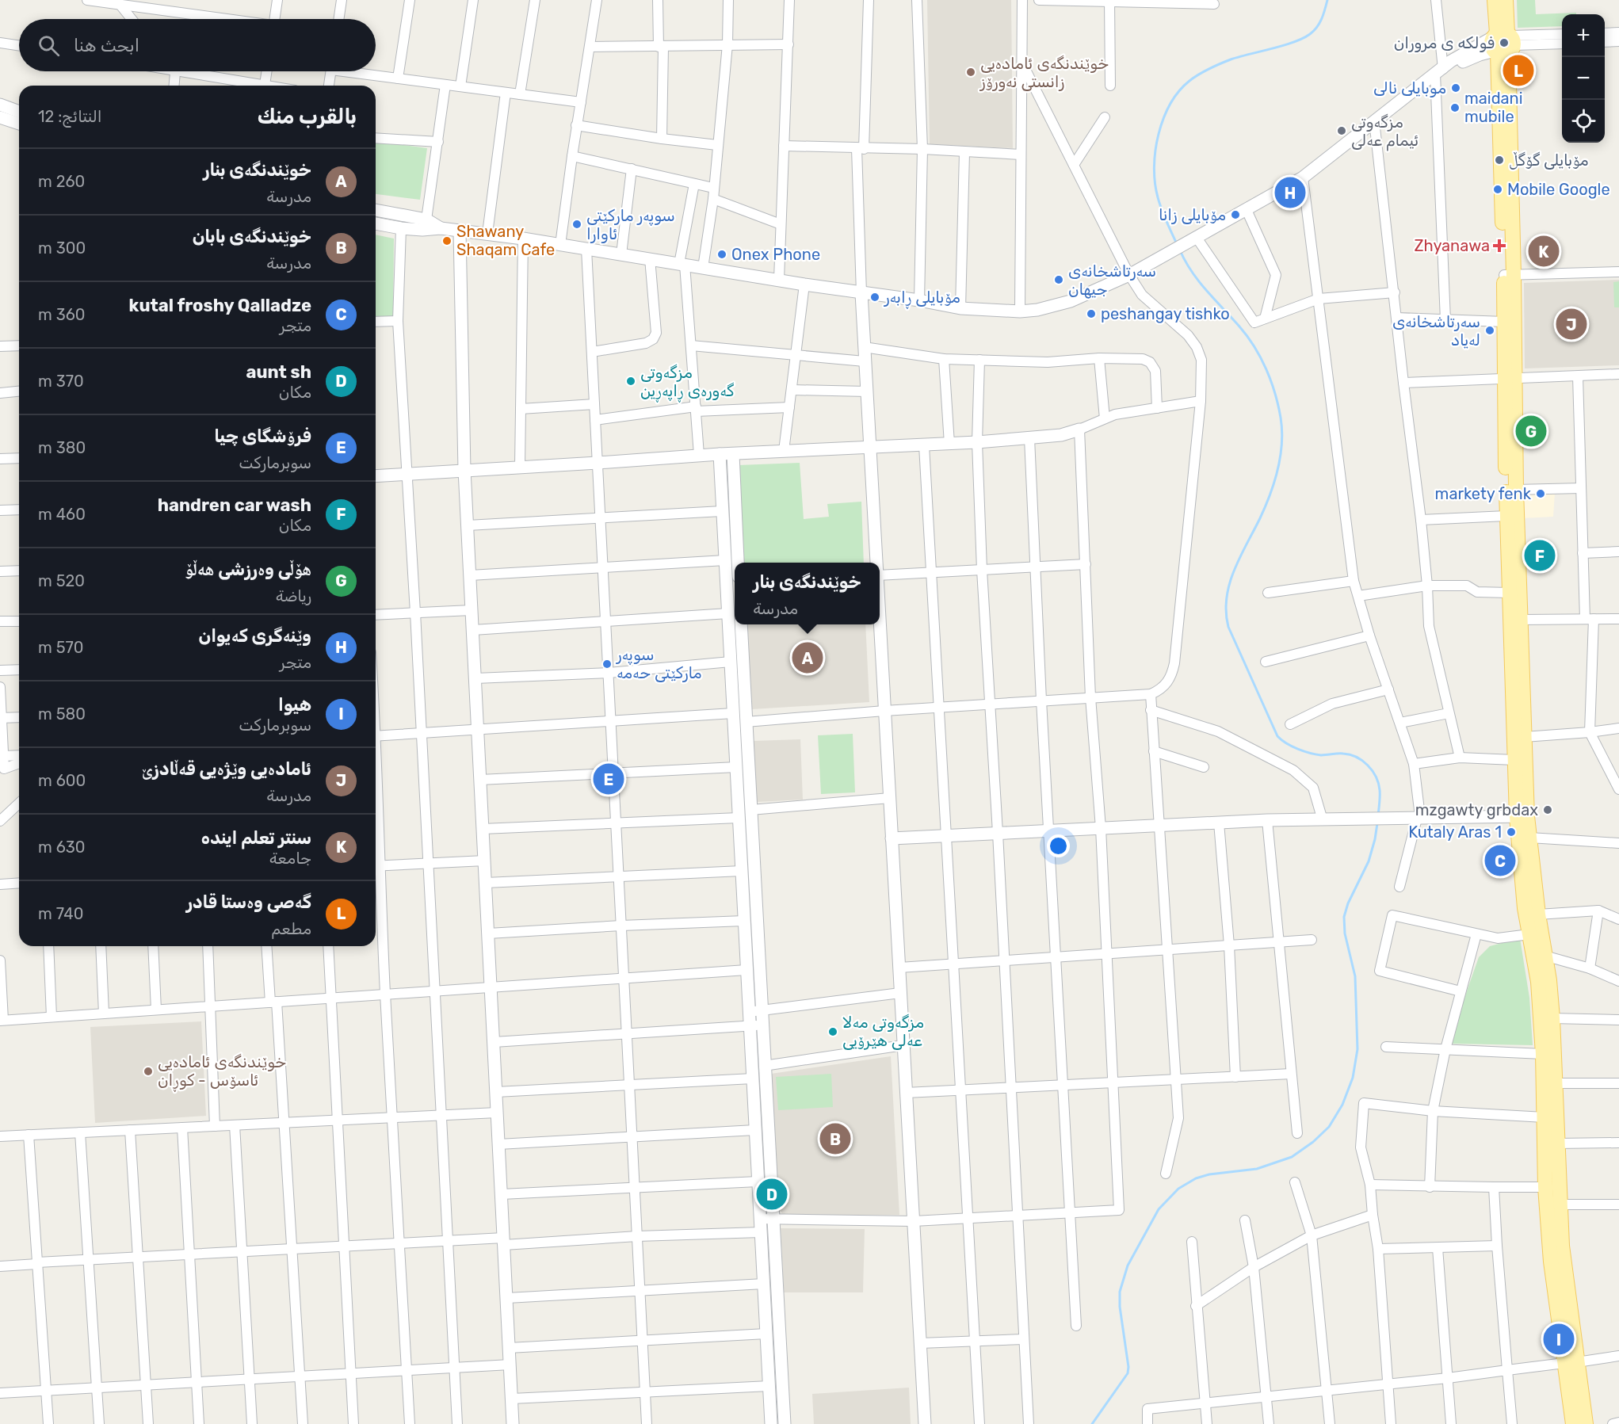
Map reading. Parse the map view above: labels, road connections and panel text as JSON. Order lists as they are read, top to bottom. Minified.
{"places":{"other":["فولکه ی مروران","خوێندنگەی ئامادەیی زانستی نەورۆز","موبايلى نالى","maidani mubile","مزگەوتی ئیمام عەلی","مۆبایلی گۆگڵ","Mobile Google","مۆبایلی زانا","سوپەر مارکێتی ئاوارا","Shawany Shaqam Cafe","Onex Phone","سەرتاشخانەی جیهان","مۆبایلی ڕابەر","peshangay tishko","سەرتاشخانەی لەیاد","مزگەوتی گەورەی ڕاپەڕین","markety fenk","سوپەر مارکێتی حەمە","mzgawty grbdax","Kutaly Aras 1","مزگەوتی مەلا عەلی هێرۆیی","خوێندنگەی ئامادەیی ئاسۆس - کوڕان"],"health":["Zhyanawa"]},"page":{"map_buttons":["+","−"],"search":"ابحث هنا","pins":["L","H","K","J","G","F","A","E","C","B","D","I"],"heading":["بالقرب منك","النتائج: 12"],"list":[{"mark":"A","name":"خوێندنگەی بنار","note":"مدرسة","value":"260 m"},{"mark":"B","name":"خوێندنگەی بابان","note":"مدرسة","value":"300 m"},{"mark":"C","name":"kutal froshy Qalladze","note":"متجر","value":"360 m"},{"mark":"D","name":"aunt sh","note":"مكان","value":"370 m"},{"mark":"E","name":"فرۆشگای چیا","note":"سوبرماركت","value":"380 m"},{"mark":"F","name":"handren car wash","note":"مكان","value":"460 m"},{"mark":"G","name":"ھۆڵی وەرزشی ھەڵۆ","note":"رياضة","value":"520 m"},{"mark":"H","name":"وێنەگری کەیوان","note":"متجر","value":"570 m"},{"mark":"I","name":"هیوا","note":"سوبرماركت","value":"580 m"},{"mark":"J","name":"ئامادەیی وێژەیی قەڵادزێ","note":"مدرسة","value":"600 m"},{"mark":"K","name":"سنتر تعلم اينده","note":"جامعة","value":"630 m"},{"mark":"L","name":"گەصی وەستا قادر","note":"مطعم","value":"740 m"}],"popup":["خوێندنگەی بنار","مدرسة"]}}
